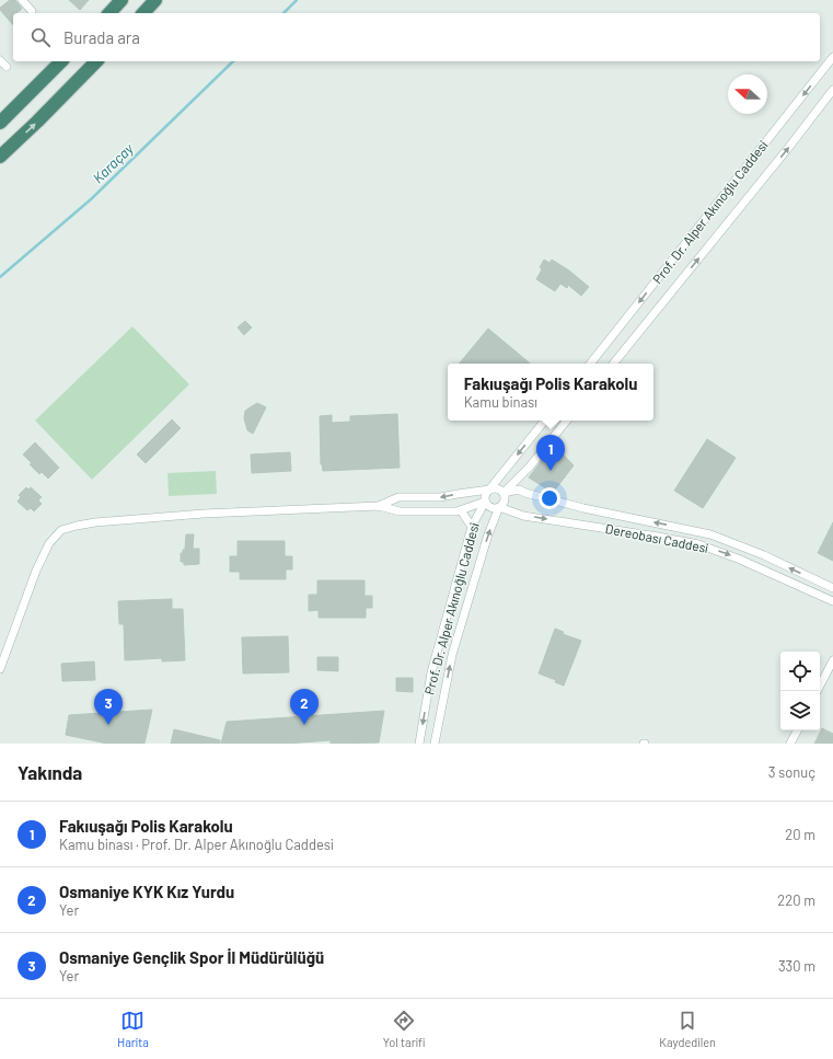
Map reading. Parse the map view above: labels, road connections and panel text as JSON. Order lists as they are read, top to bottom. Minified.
{"streets":{"street":["Prof. Dr. Alper Akınoğlu Caddesi","Dereobası Caddesi"]},"crossings":[["Prof. Dr. Alper Akınoğlu Caddesi","Dereobası Caddesi"]],"water":["Karaçay"],"north":"left","page":{"search":"Burada ara","popup":["Fakıuşağı Polis Karakolu","Kamu binası"],"pins":["1","2","3"],"heading":["Yakında","3 sonuç"],"list":[{"mark":"1","name":"Fakıuşağı Polis Karakolu","note":"Kamu binası · Prof. Dr. Alper Akınoğlu Caddesi","value":"20 m"},{"mark":"2","name":"Osmaniye KYK Kız Yurdu","note":"Yer","value":"220 m"},{"mark":"3","name":"Osmaniye Gençlik Spor İl Müdürülüğü","note":"Yer","value":"330 m"}],"nav":["Harita","Yol tarifi","Kaydedilen"]}}
